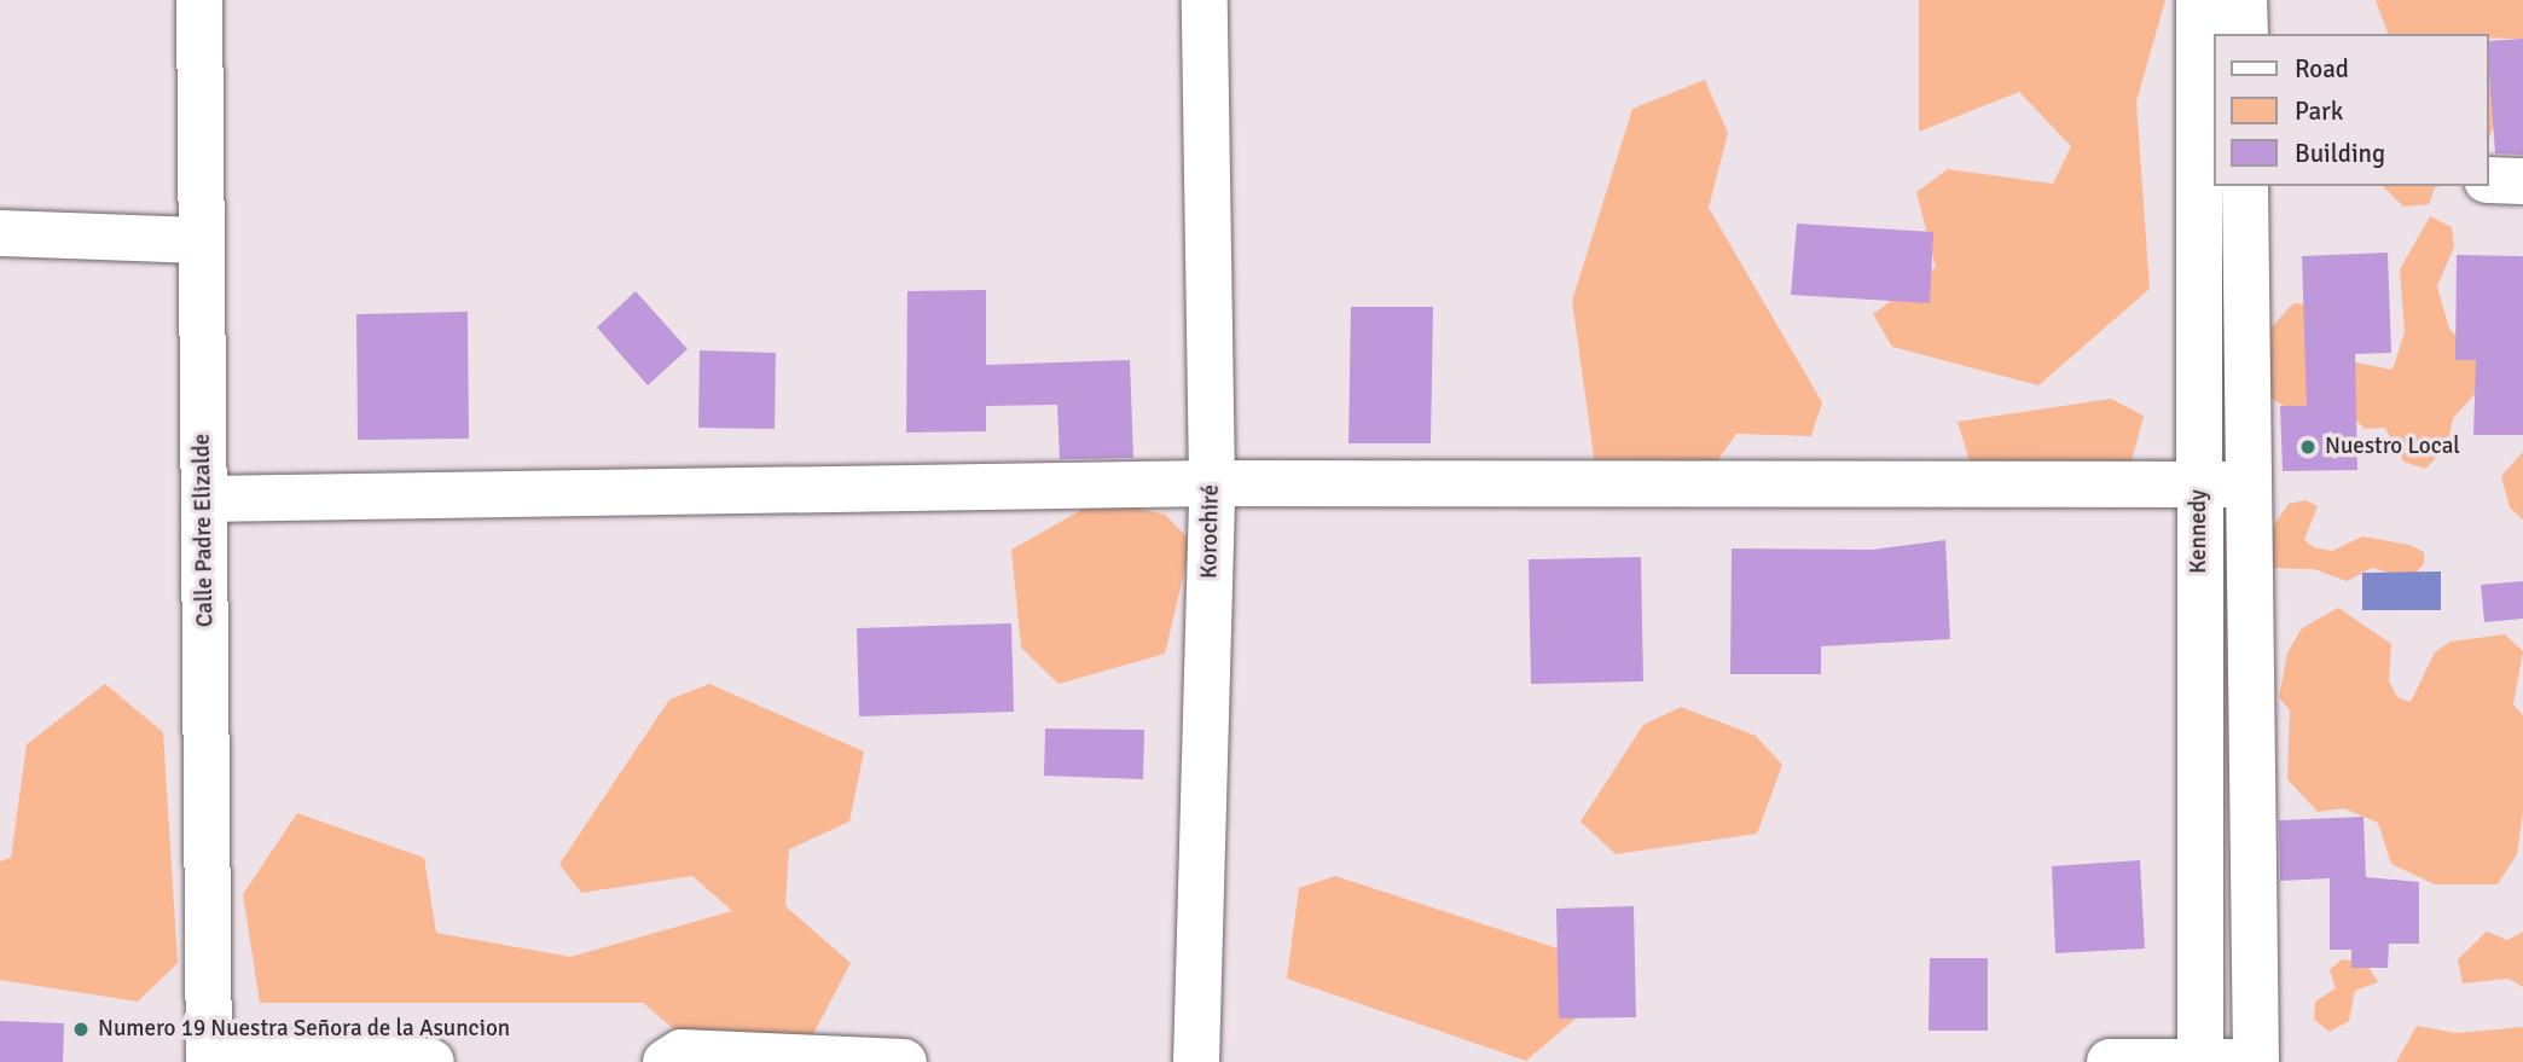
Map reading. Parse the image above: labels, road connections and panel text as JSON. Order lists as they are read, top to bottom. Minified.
{"streets":{"street":["Calle Padre Elizalde","Korochiré","Kennedy"]},"places":["Nuestro Local","Numero 19 Nuestra Señora de la Asuncion"],"legend":["Road","Park","Building"]}
